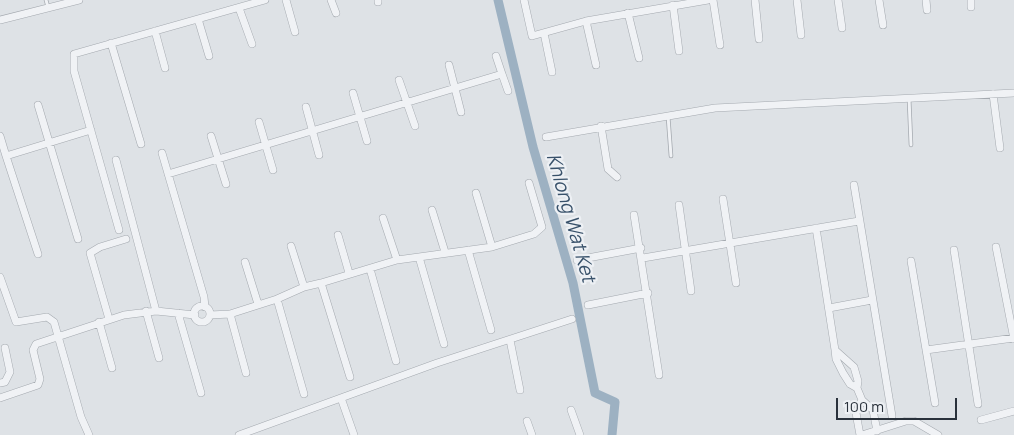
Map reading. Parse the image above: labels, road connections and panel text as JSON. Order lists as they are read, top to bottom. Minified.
{"water":["Khlong Wat Ket"],"scale_bar":"100 m"}
